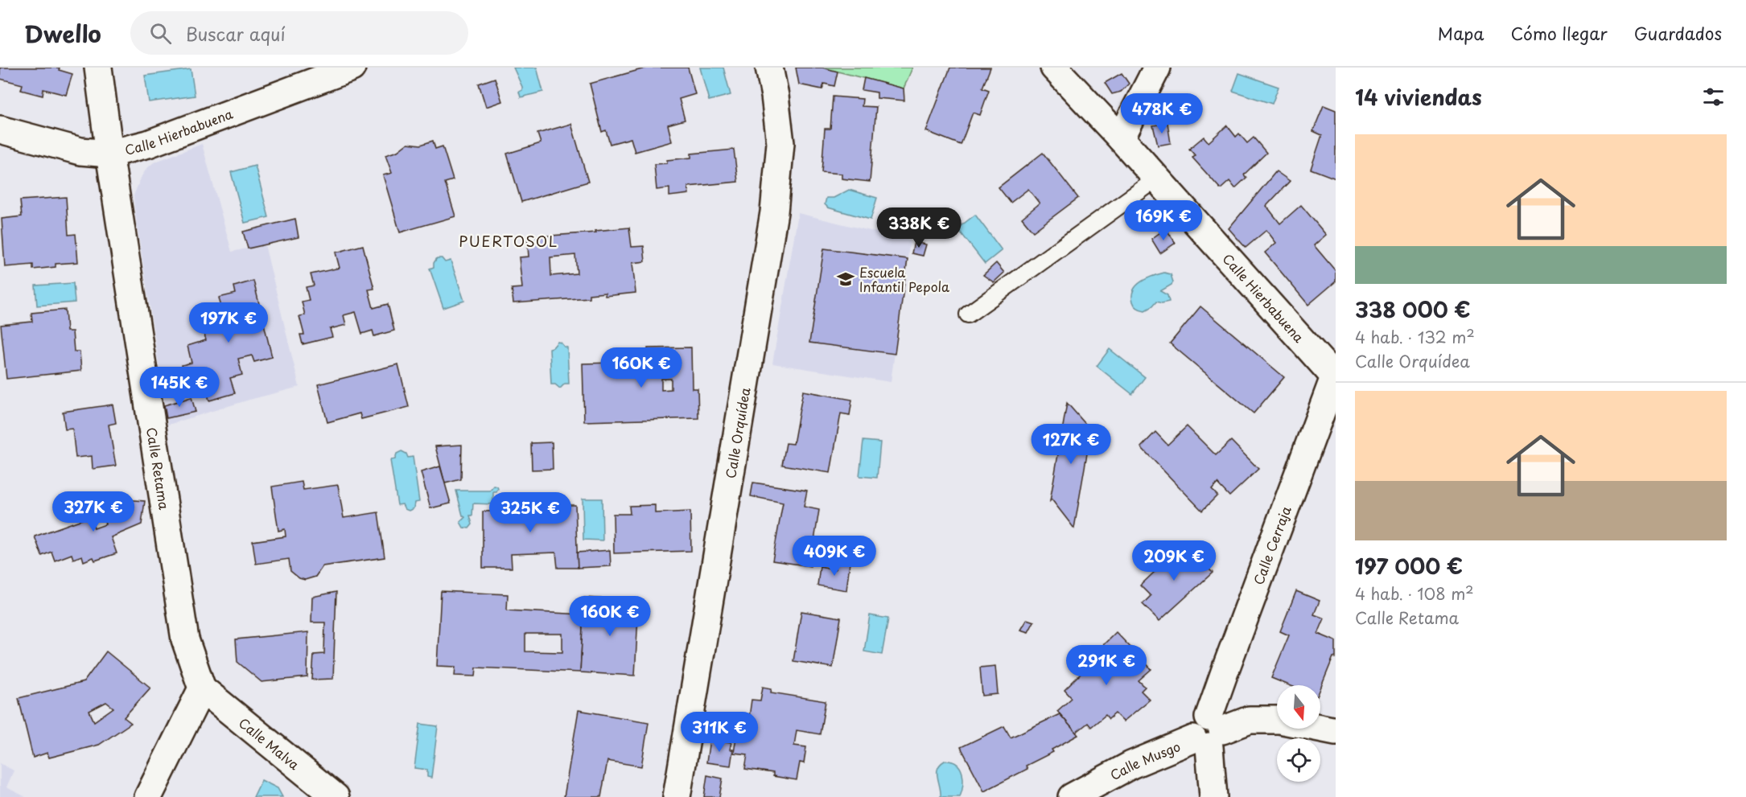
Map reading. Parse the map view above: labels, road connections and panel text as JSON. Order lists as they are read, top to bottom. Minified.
{"streets":{"street":["Calle Hierbabuena","Calle Orquídea","Calle Retama","Calle Cerraja","Calle Malva","Calle Musgo"]},"crossings":[["Calle Hierbabuena","Calle Retama"],["Calle Hierbabuena","Calle Cerraja"],["Calle Retama","Calle Malva"],["Calle Cerraja","Calle Musgo"]],"districts":["PUERTOSOL"],"places":{"school or university":["Escuela Infantil Pepola"]},"north":"bottom","page":{"header":"Dwello","search":"Buscar aquí","nav":["Mapa","Cómo llegar","Guardados"],"heading":"14 viviendas","price":["478K €","169K €","338K €","197K €","160K €","145K €","127K €","327K €","325K €","409K €","209K €","160K €","291K €","311K €"],"list":[{"name":"338 000 €","note":"4 hab. · 132 m² · Calle Orquídea"},{"name":"197 000 €","note":"4 hab. · 108 m² · Calle Retama"}]}}
